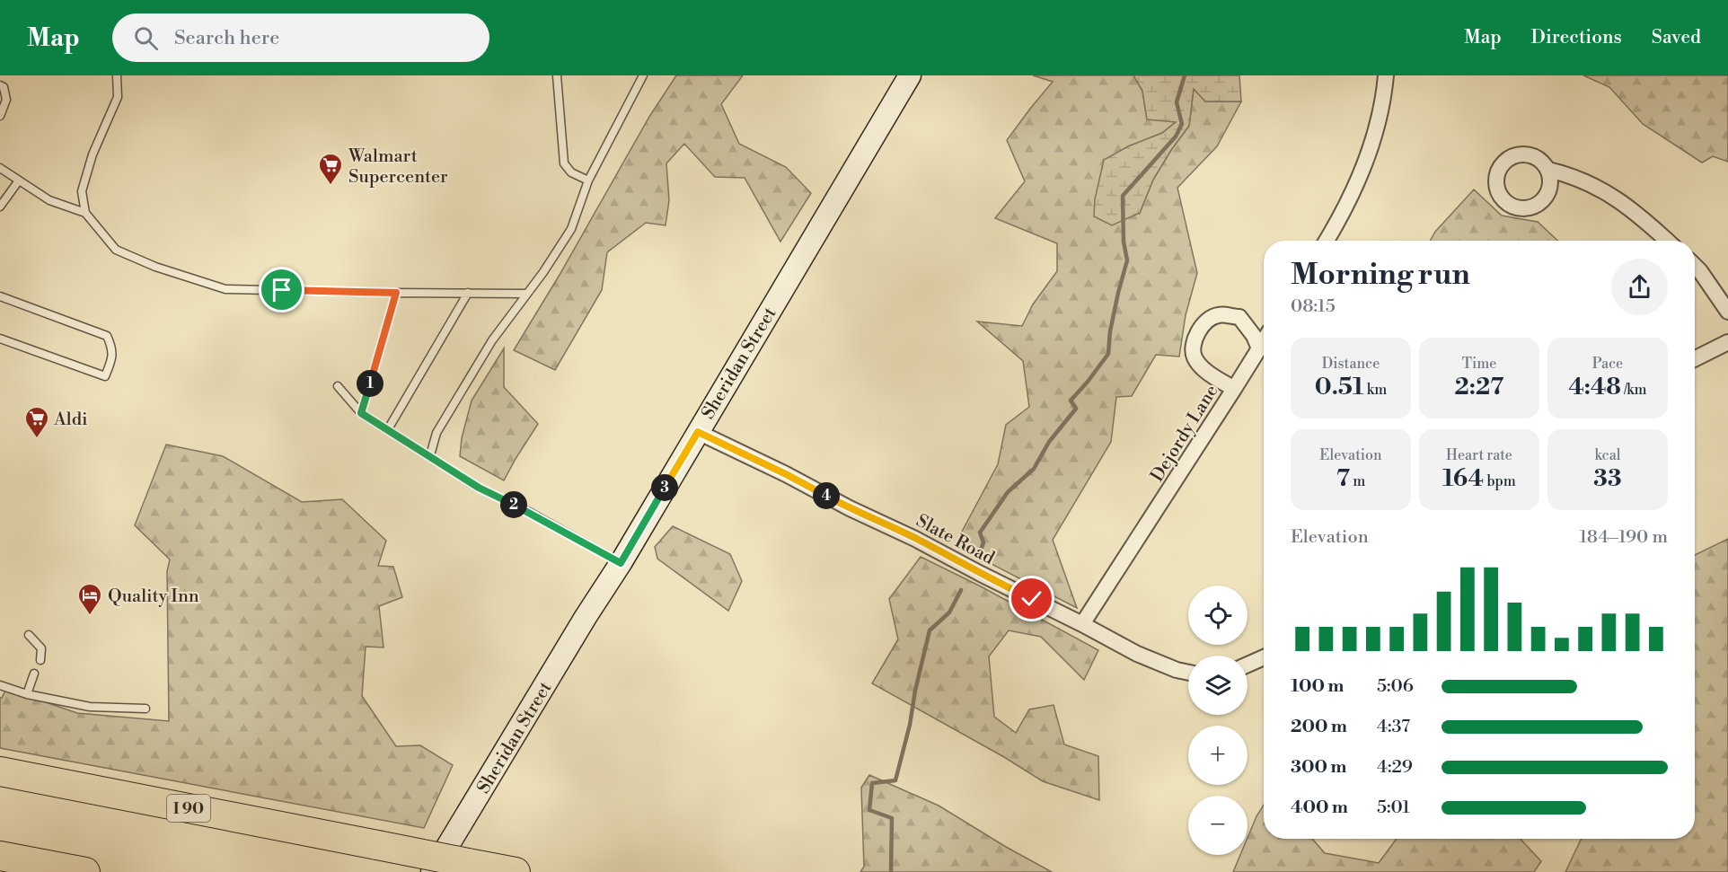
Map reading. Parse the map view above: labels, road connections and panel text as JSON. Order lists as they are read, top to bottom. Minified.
{"streets":{"highway":["I 90"],"street":["Sheridan Street","Dejordy Lane","Slate Road"]},"crossings":[["Sheridan Street","Slate Road"],["Dejordy Lane","Slate Road"]],"places":{"supermarket":["Walmart Supercenter","Aldi"],"hotel":["Quality Inn"]},"page":{"header":"Map","search":"Search here","nav":["Map","Directions","Saved"],"heading":["Morning run","08:15"],"stats":[["Distance","0.51 km"],["Time","2:27"],["Pace","4:48 /km"],["Elevation","7 m"],["Heart rate","164 bpm"],["kcal","33"]],"pins":["1","3","4","2"],"chart":["Elevation","184–190 m"],"map_buttons":["+","−"],"list":[{"name":"100 m","note":"5:06"},{"name":"200 m","note":"4:37"},{"name":"300 m","note":"4:29"},{"name":"400 m","note":"5:01"}]}}
